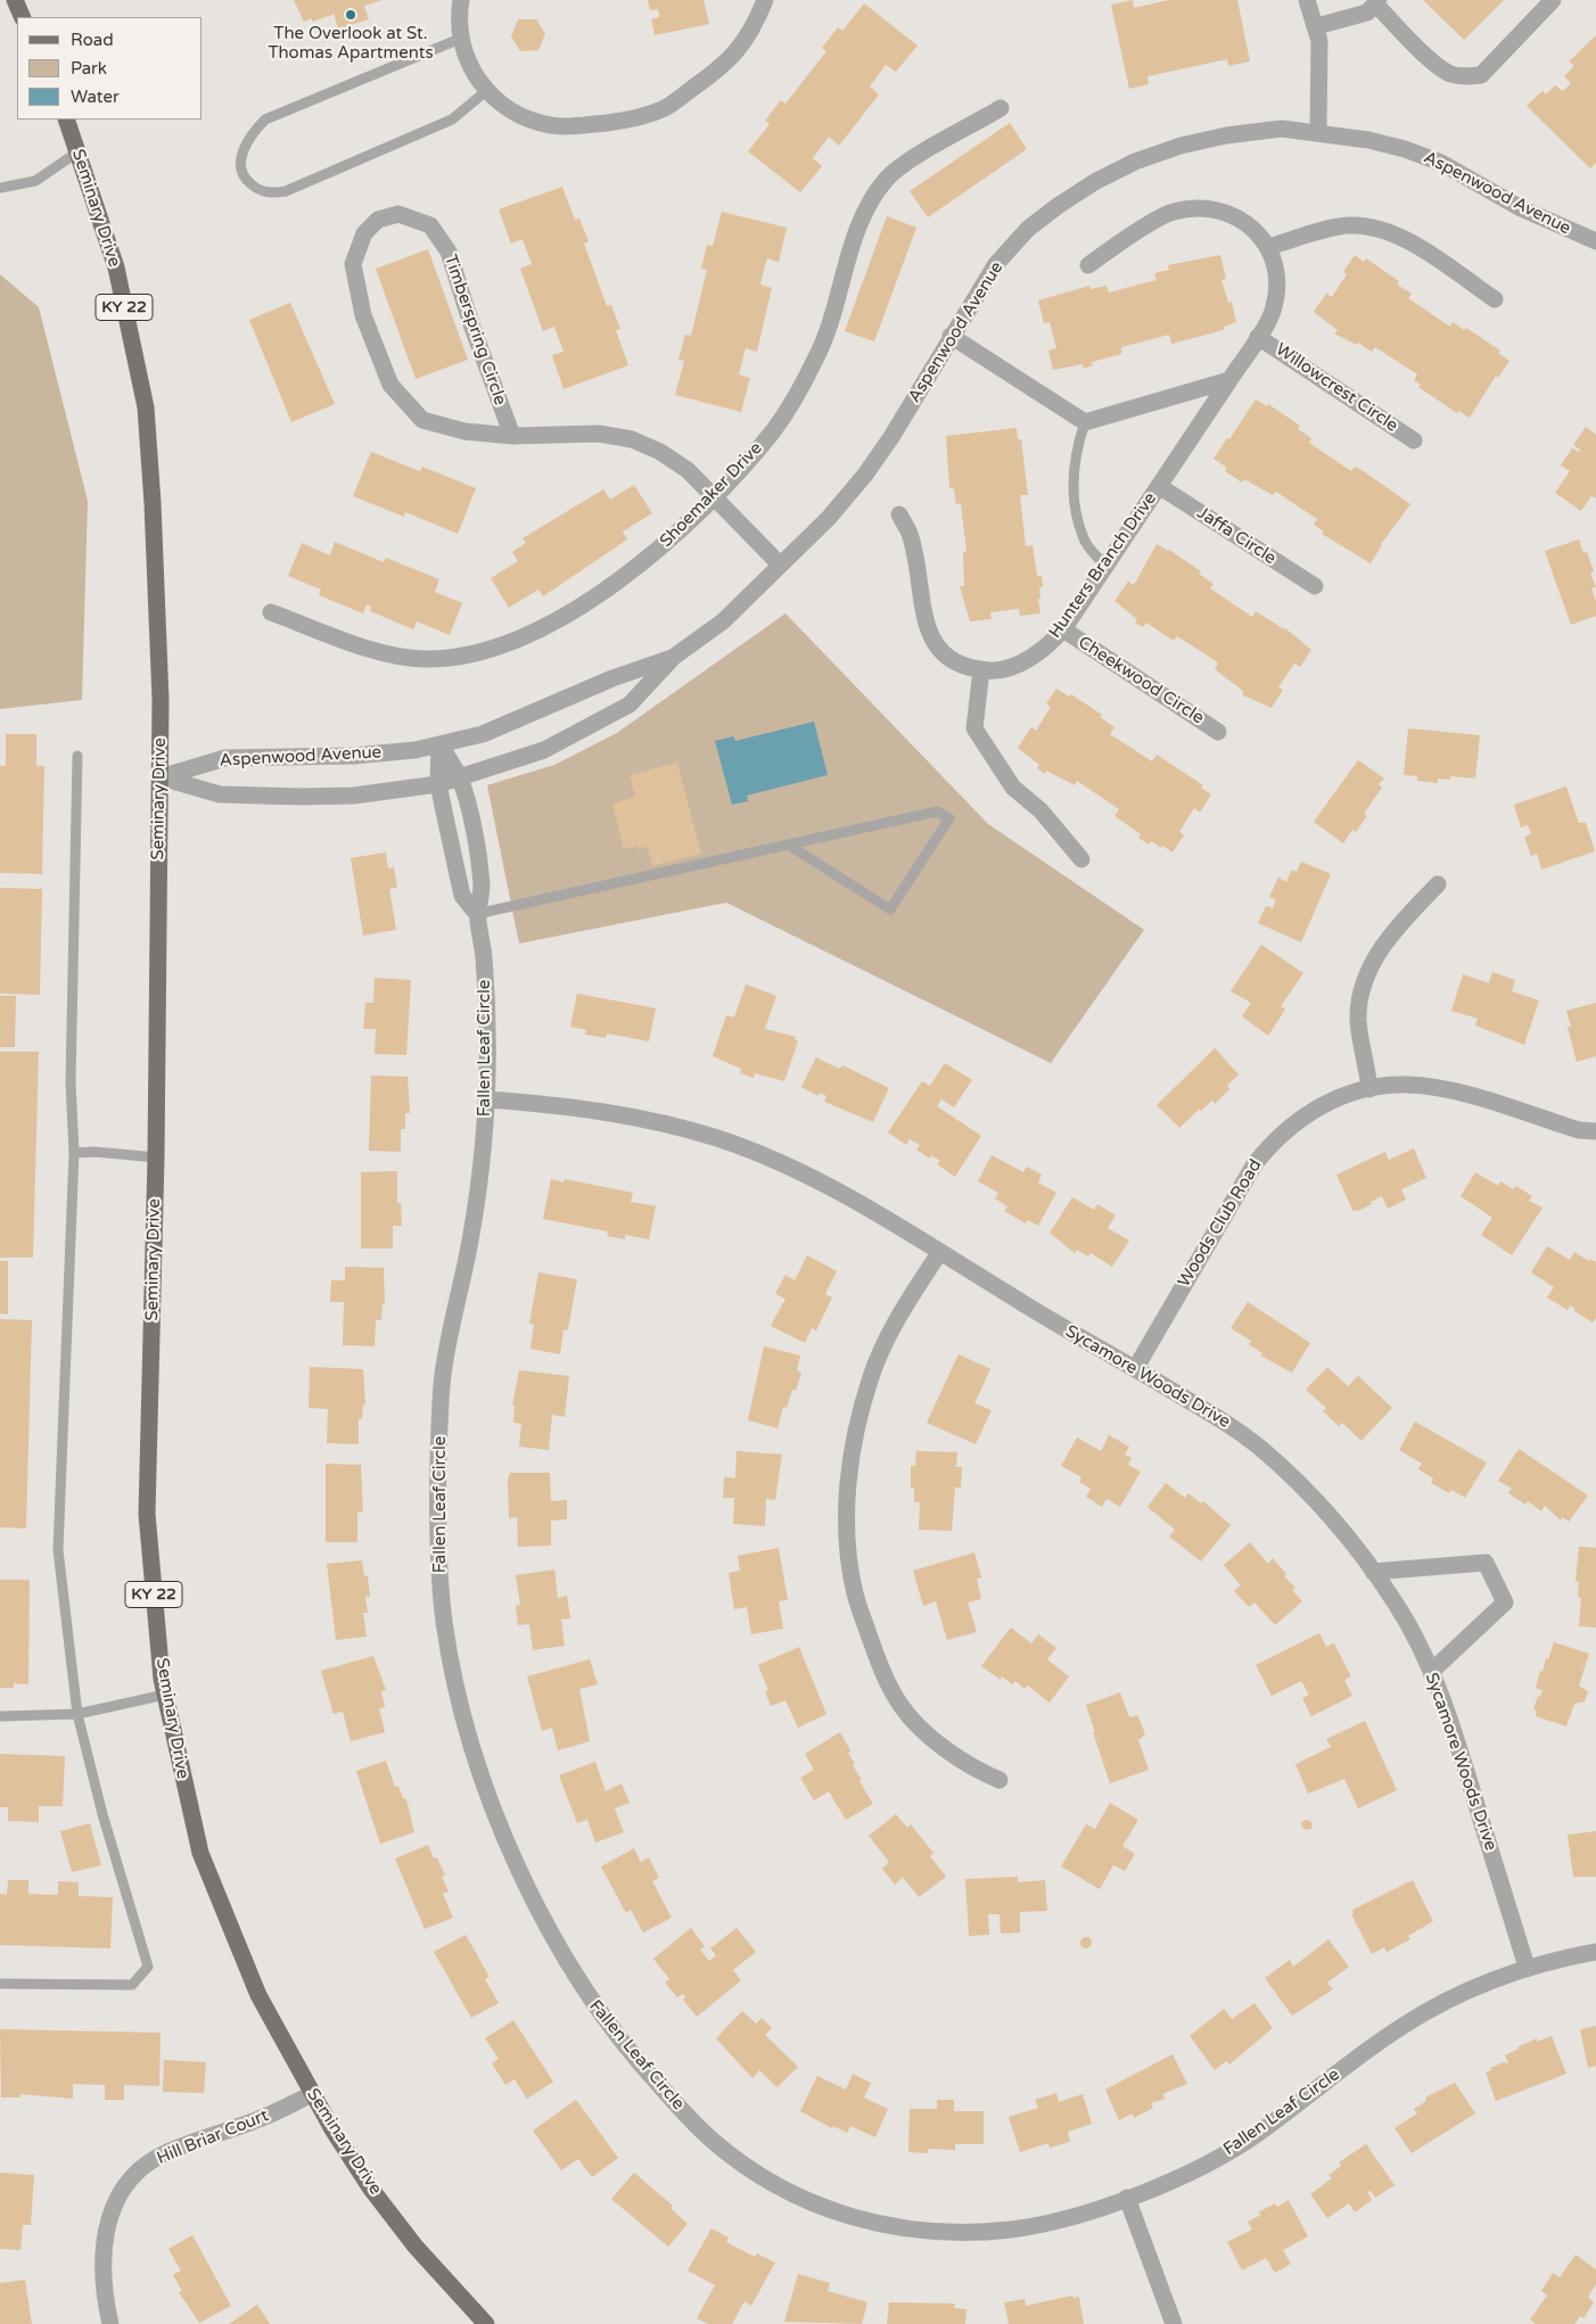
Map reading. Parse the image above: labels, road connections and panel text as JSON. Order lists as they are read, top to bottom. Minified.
{"streets":{"main road":["Seminary Drive","KY 22"],"street":["Aspenwood Avenue","Timberspring Circle","Willowcrest Circle","Shoemaker Drive","Jaffa Circle","Hunters Branch Drive","Cheekwood Circle","Fallen Leaf Circle","Woods Club Road","Sycamore Woods Drive","Hill Briar Court"]},"crossings":[["Aspenwood Avenue","Seminary Drive"],["Aspenwood Avenue","Timberspring Circle"],["Aspenwood Avenue","Fallen Leaf Circle"],["Seminary Drive","Hill Briar Court"],["Timberspring Circle","Shoemaker Drive"],["Willowcrest Circle","Hunters Branch Drive"],["Jaffa Circle","Hunters Branch Drive"],["Hunters Branch Drive","Cheekwood Circle"],["Fallen Leaf Circle","Sycamore Woods Drive"],["Woods Club Road","Sycamore Woods Drive"]],"places":["The Overlook at St. Thomas Apartments"],"legend":["Road","Park","Water"]}
